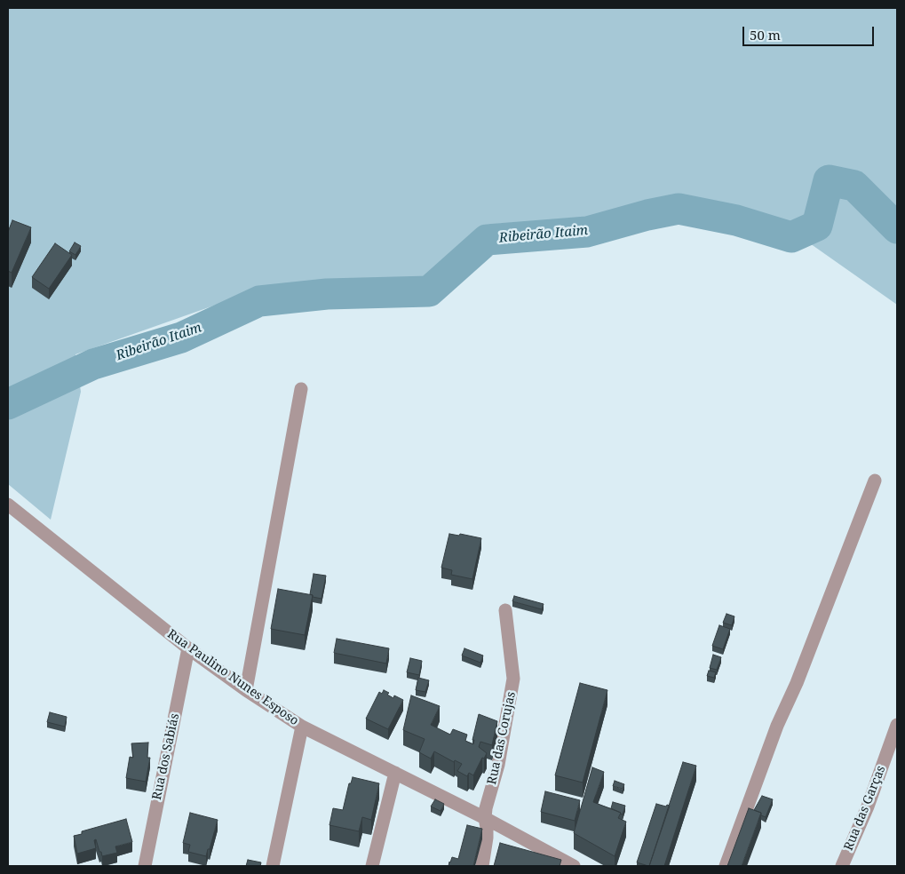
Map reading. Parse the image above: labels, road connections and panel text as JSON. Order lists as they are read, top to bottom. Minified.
{"streets":{"street":["Rua Paulino Nunes Esposo","Rua das Corujas","Rua dos Sabiás","Rua das Garças"]},"crossings":[["Rua Paulino Nunes Esposo","Rua das Corujas"],["Rua Paulino Nunes Esposo","Rua dos Sabiás"]],"water":["Ribeirão Itaim"],"scale_bar":"50 m"}
